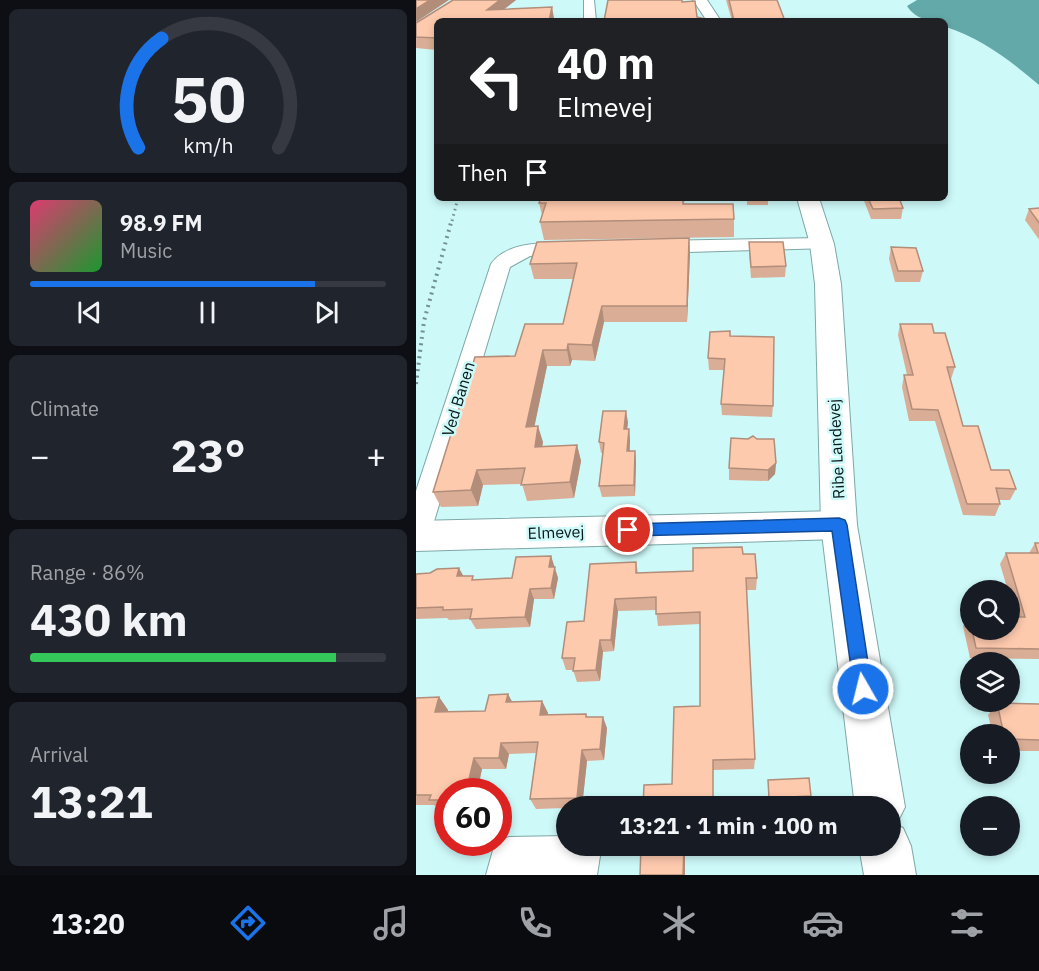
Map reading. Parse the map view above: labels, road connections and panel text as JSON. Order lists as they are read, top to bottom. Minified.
{"streets":{"main road":["Ribe Landevej"],"street":["Ved Banen","Elmevej"]},"crossings":[["Ved Banen","Elmevej"],["Ribe Landevej","Elmevej"]],"page":{"turn":["40 m","Elmevej"],"then":"Then","song":["98.9 FM","Music"],"tile":["Climate",["Range · 86%","430 km"],["Arrival","13:21"]],"heat":["−","23°","+"],"map_buttons":["+","−"],"limit":"60","trip":"13:21 · 1 min · 100 m","tabs":"13:20","gauge":["50","km/h"]}}
